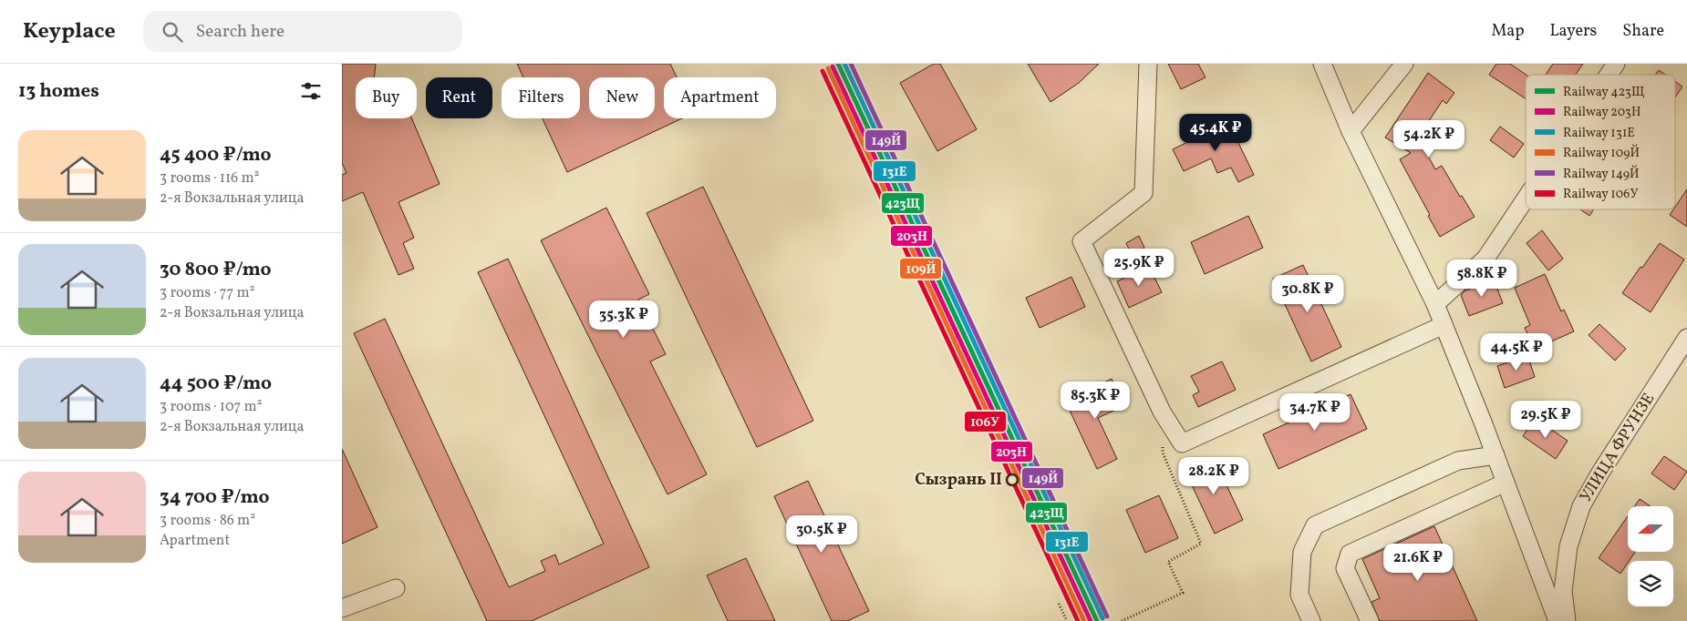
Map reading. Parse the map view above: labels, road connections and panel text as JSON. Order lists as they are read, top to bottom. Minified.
{"streets":{"street":["УЛИЦА ФРУНЗЕ"]},"places":["Сызрань II"],"lines":["rail line 423Щ","rail line 131Е","rail line 149Й","rail line 203Н","rail line 109Й","rail line 106У"],"legend":["Railway 423Щ","Railway 203Н","Railway 131Е","Railway 109Й","Railway 149Й","Railway 106У"],"north":"left","page":{"header":"Keyplace","search":"Search here","nav":["Map","Layers","Share"],"heading":"13 homes","chip":["Buy","Rent","Filters","New","Apartment"],"price":["45.4K ₽","54.2K ₽","25.9K ₽","58.8K ₽","30.8K ₽","35.3K ₽","44.5K ₽","85.3K ₽","34.7K ₽","29.5K ₽","28.2K ₽","30.5K ₽","21.6K ₽"],"list":[{"name":"45 400 ₽/mo","note":"3 rooms · 116 m² · 2-я Вокзальная улица"},{"name":"30 800 ₽/mo","note":"3 rooms · 77 m² · 2-я Вокзальная улица"},{"name":"44 500 ₽/mo","note":"3 rooms · 107 m² · 2-я Вокзальная улица"},{"name":"34 700 ₽/mo","note":"3 rooms · 86 m² · Apartment"}]}}
